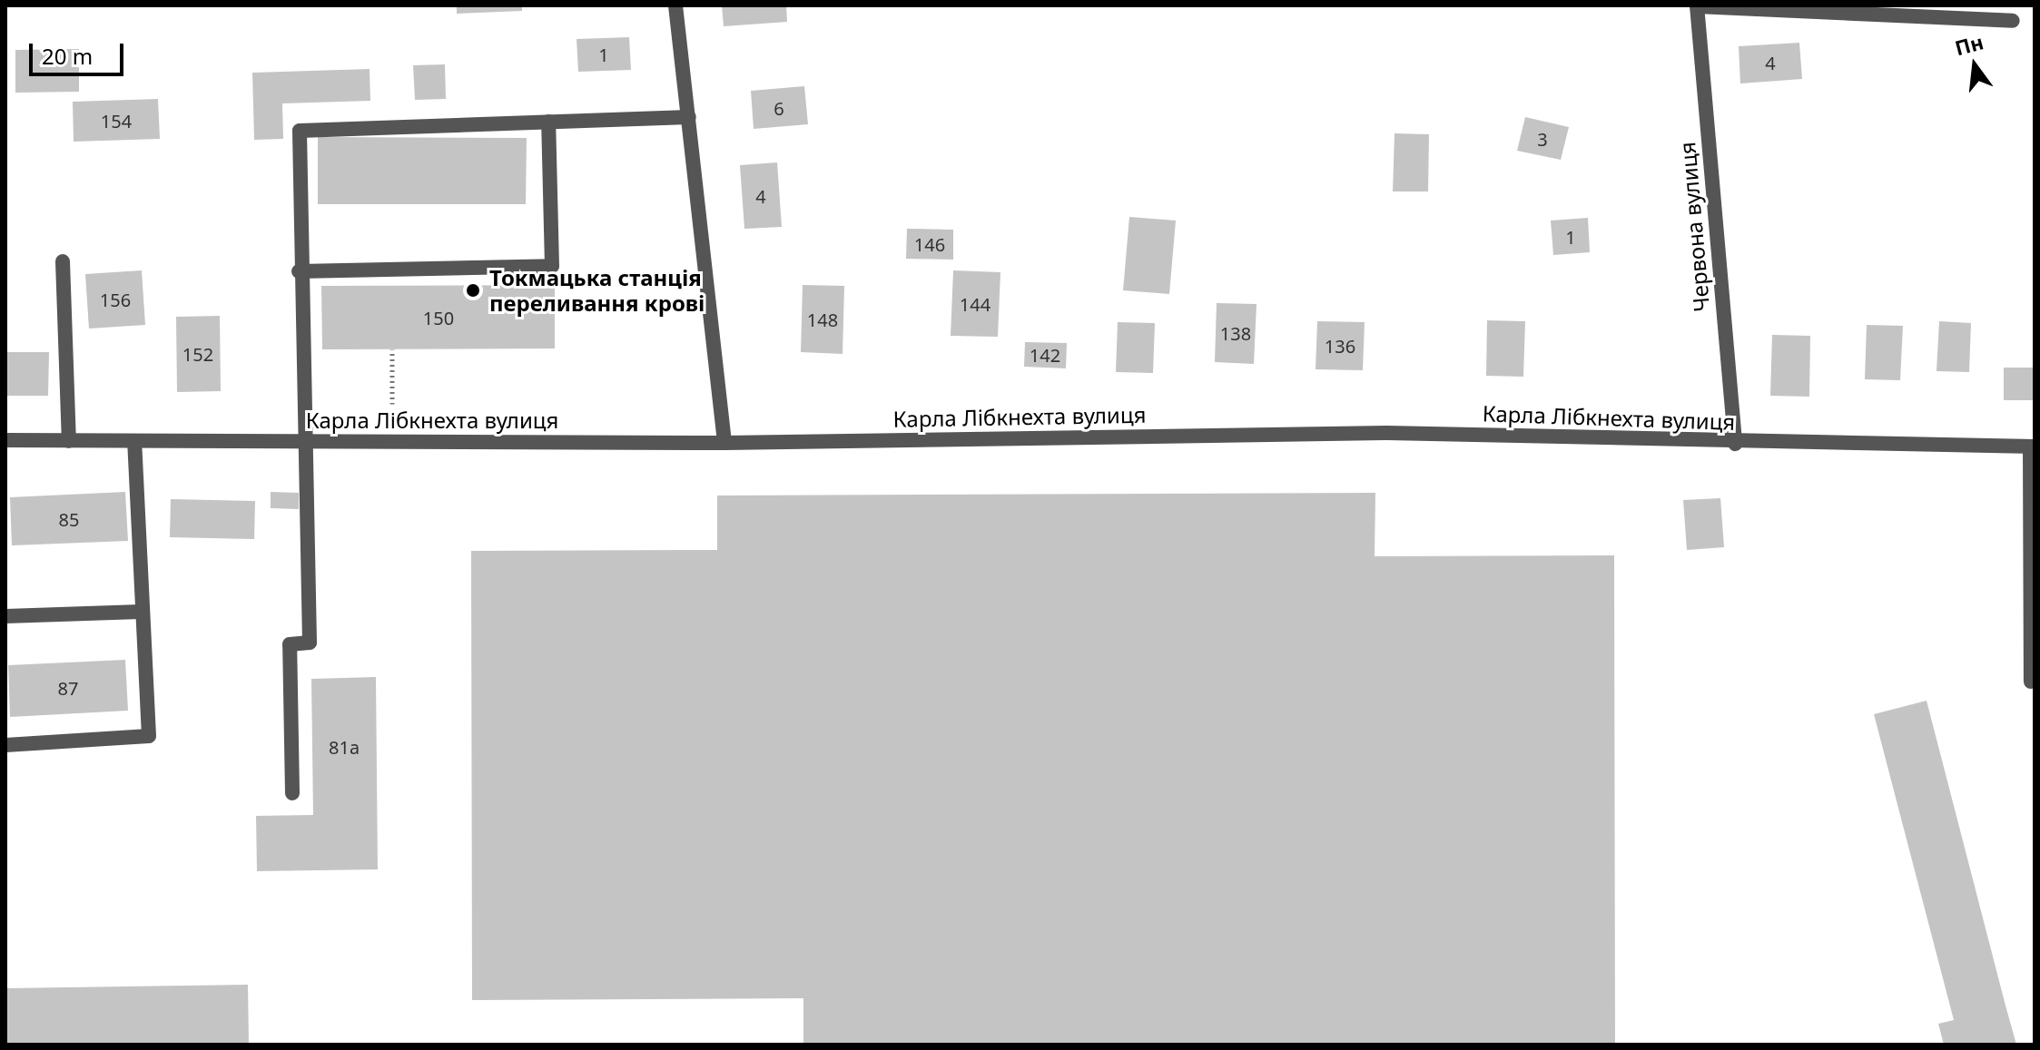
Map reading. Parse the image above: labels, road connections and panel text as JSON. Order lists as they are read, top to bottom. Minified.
{"streets":{"street":["Червона вулиця","Карла Лібкнехта вулиця"]},"crossings":[["Червона вулиця","Карла Лібкнехта вулиця"]],"places":["Токмацька станція переливання крові"],"house_numbers":["1","4","6","154","3","4","1","146","156","144","150","148","138","136","152","142","85","87","81а"],"scale_bar":"20 m","north":"top"}
